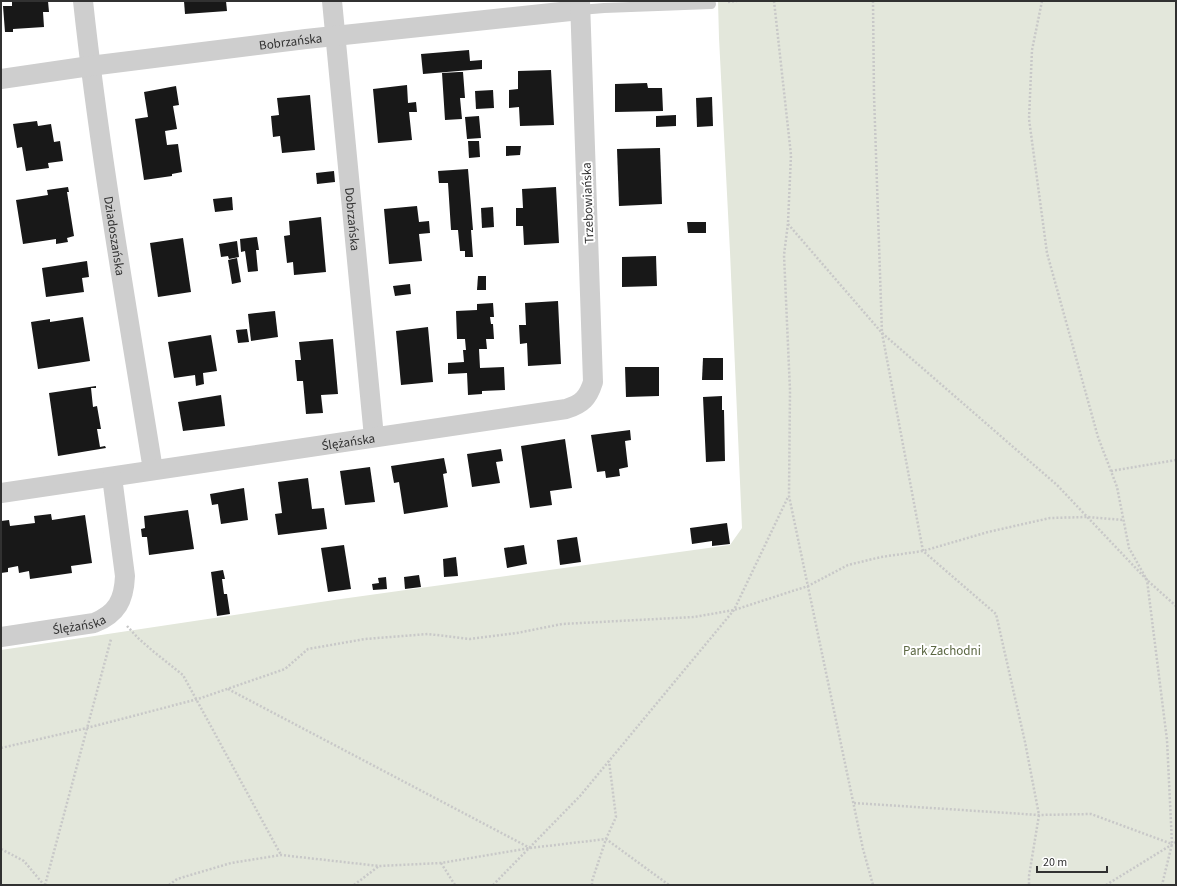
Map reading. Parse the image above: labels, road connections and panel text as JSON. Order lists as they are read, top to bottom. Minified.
{"streets":{"street":["Bobrzańska","Trzebowiańska","Dobrzańska","Dziadoszańska","Ślężańska"]},"crossings":[["Bobrzańska","Trzebowiańska"],["Bobrzańska","Dobrzańska"],["Bobrzańska","Dziadoszańska"],["Trzebowiańska","Ślężańska"],["Dobrzańska","Ślężańska"],["Dziadoszańska","Ślężańska"]],"parks":["Park Zachodni"],"scale_bar":"20 m"}
